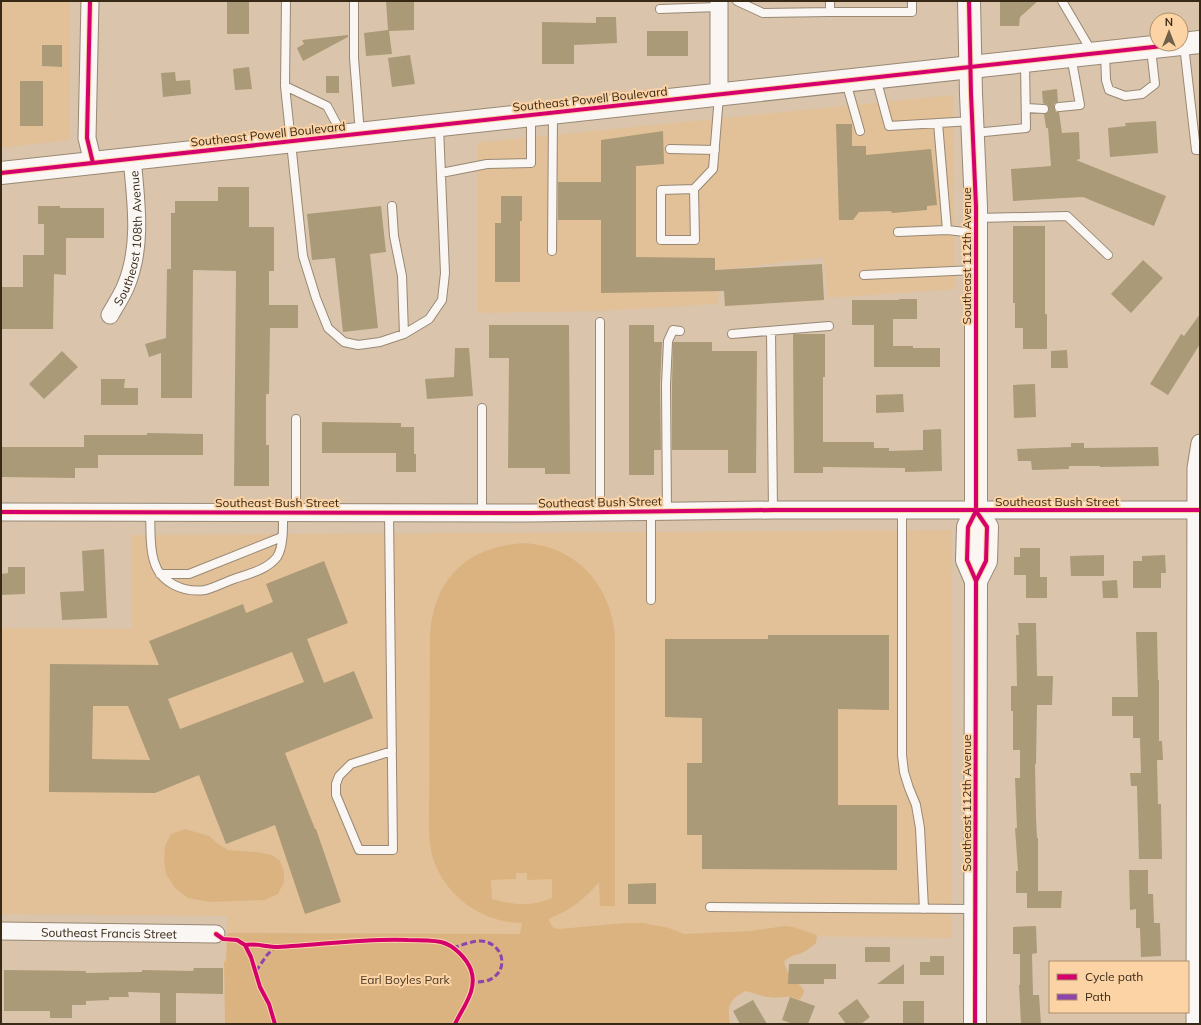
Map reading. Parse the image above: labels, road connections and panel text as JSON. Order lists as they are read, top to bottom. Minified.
{"streets":{"main road":["Southeast Powell Boulevard","Southeast 112th Avenue"],"street":["Southeast 108th Avenue","Southeast Bush Street","Southeast Francis Street"]},"crossings":[["Southeast Powell Boulevard","Southeast 108th Avenue"],["Southeast Powell Boulevard","Southeast 112th Avenue"],["Southeast 112th Avenue","Southeast Bush Street"]],"parks":["Earl Boyles Park"],"legend":["Cycle path","Path"],"north":"top"}
